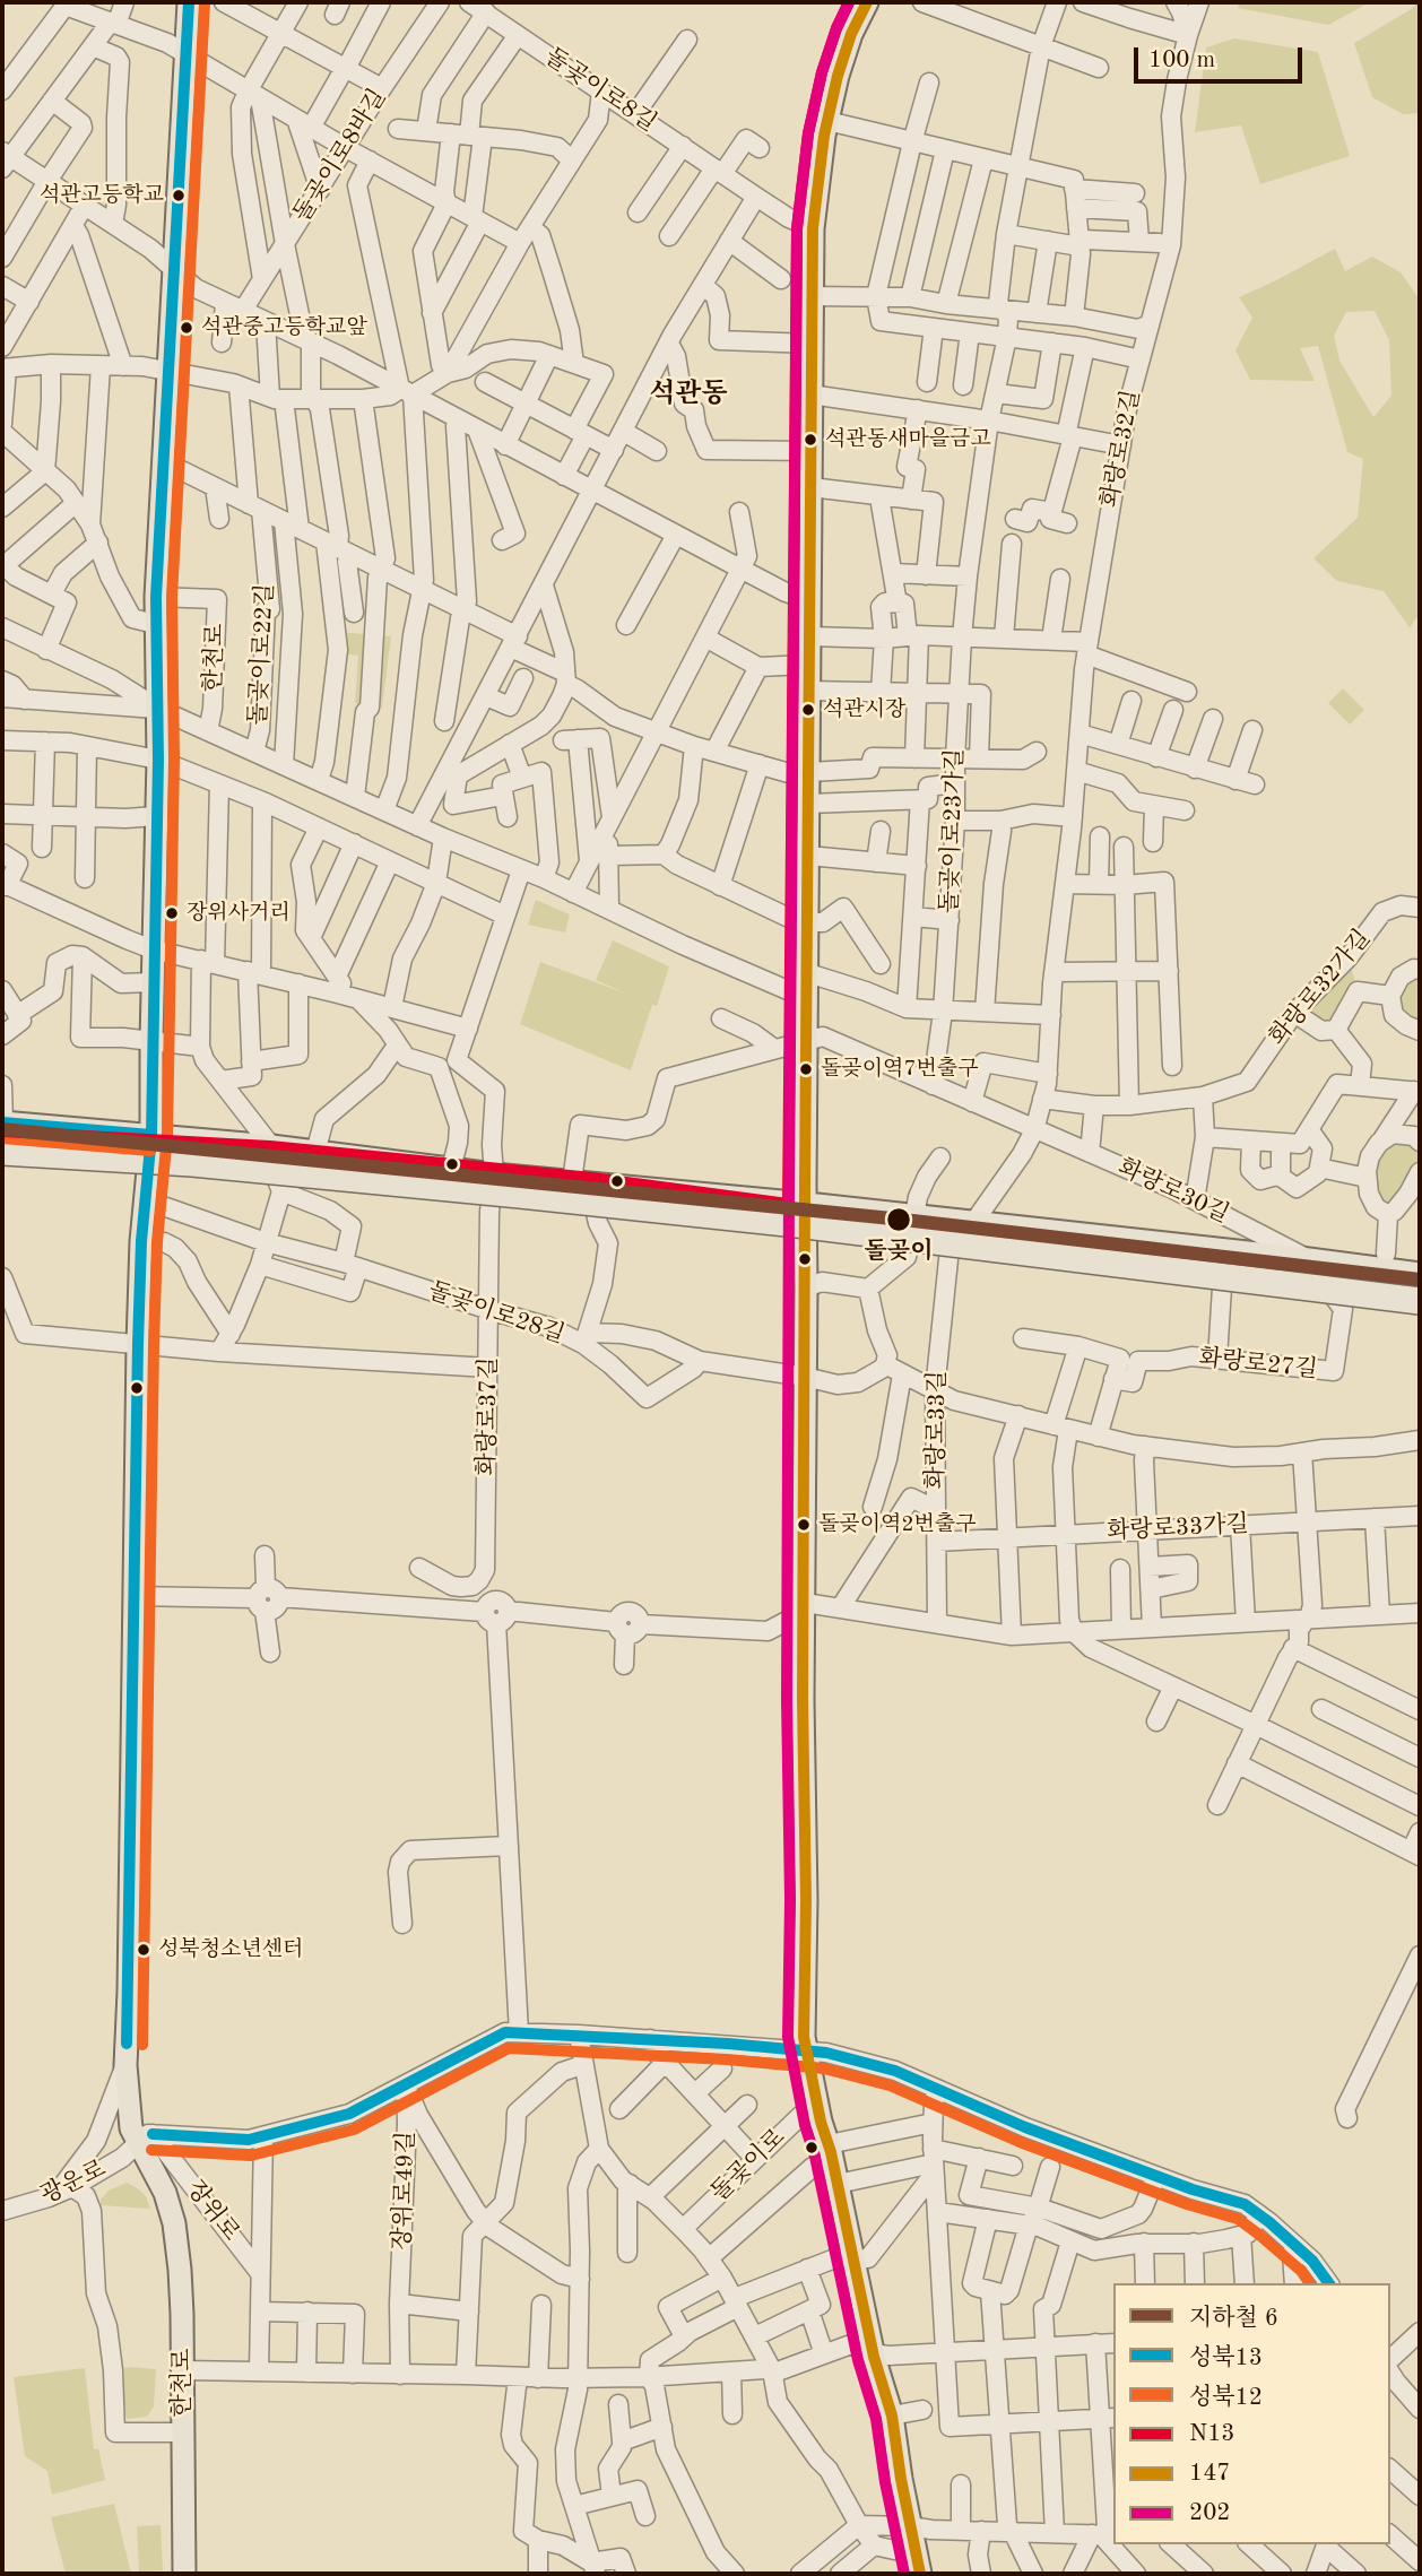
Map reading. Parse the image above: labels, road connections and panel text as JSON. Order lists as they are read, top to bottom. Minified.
{"streets":{"main road":["한천로","돌곶이로"],"street":["돌곶이로8길","돌곶이로8바길","화랑로32길","돌곶이로22길","돌곶이로23가길","화랑로32가길","화랑로30길","돌곶이로28길","화랑로27길","화랑로37길","화랑로33길","화랑로33가길","광운로","장위로49길","장위로"]},"crossings":[["돌곶이로8길","돌곶이로"],["화랑로32길","화랑로32가길"],["화랑로32길","화랑로30길"],["돌곶이로22길","한천로"],["돌곶이로22길","돌곶이로"],["한천로","광운로"],["한천로","장위로"],["돌곶이로23가길","화랑로30길"],["화랑로30길","화랑로27길"],["화랑로30길","돌곶이로"],["돌곶이로28길","화랑로37길"],["돌곶이로28길","돌곶이로"],["화랑로33길","화랑로33가길"],["광운로","장위로"]],"districts":["석관동"],"places":["석관고등학교","석관중고등학교앞","석관동새마을금고","석관시장","장위사거리","돌곶이역7번출구","돌곶이","돌곶이역2번출구","성북청소년센터"],"lines":["transit line 성북13","transit line N13","transit line 147","transit line 202","transit line 성북12","metro line 6"],"legend":["지하철 6","성북13","성북12","N13","147","202"],"scale_bar":"100 m"}
